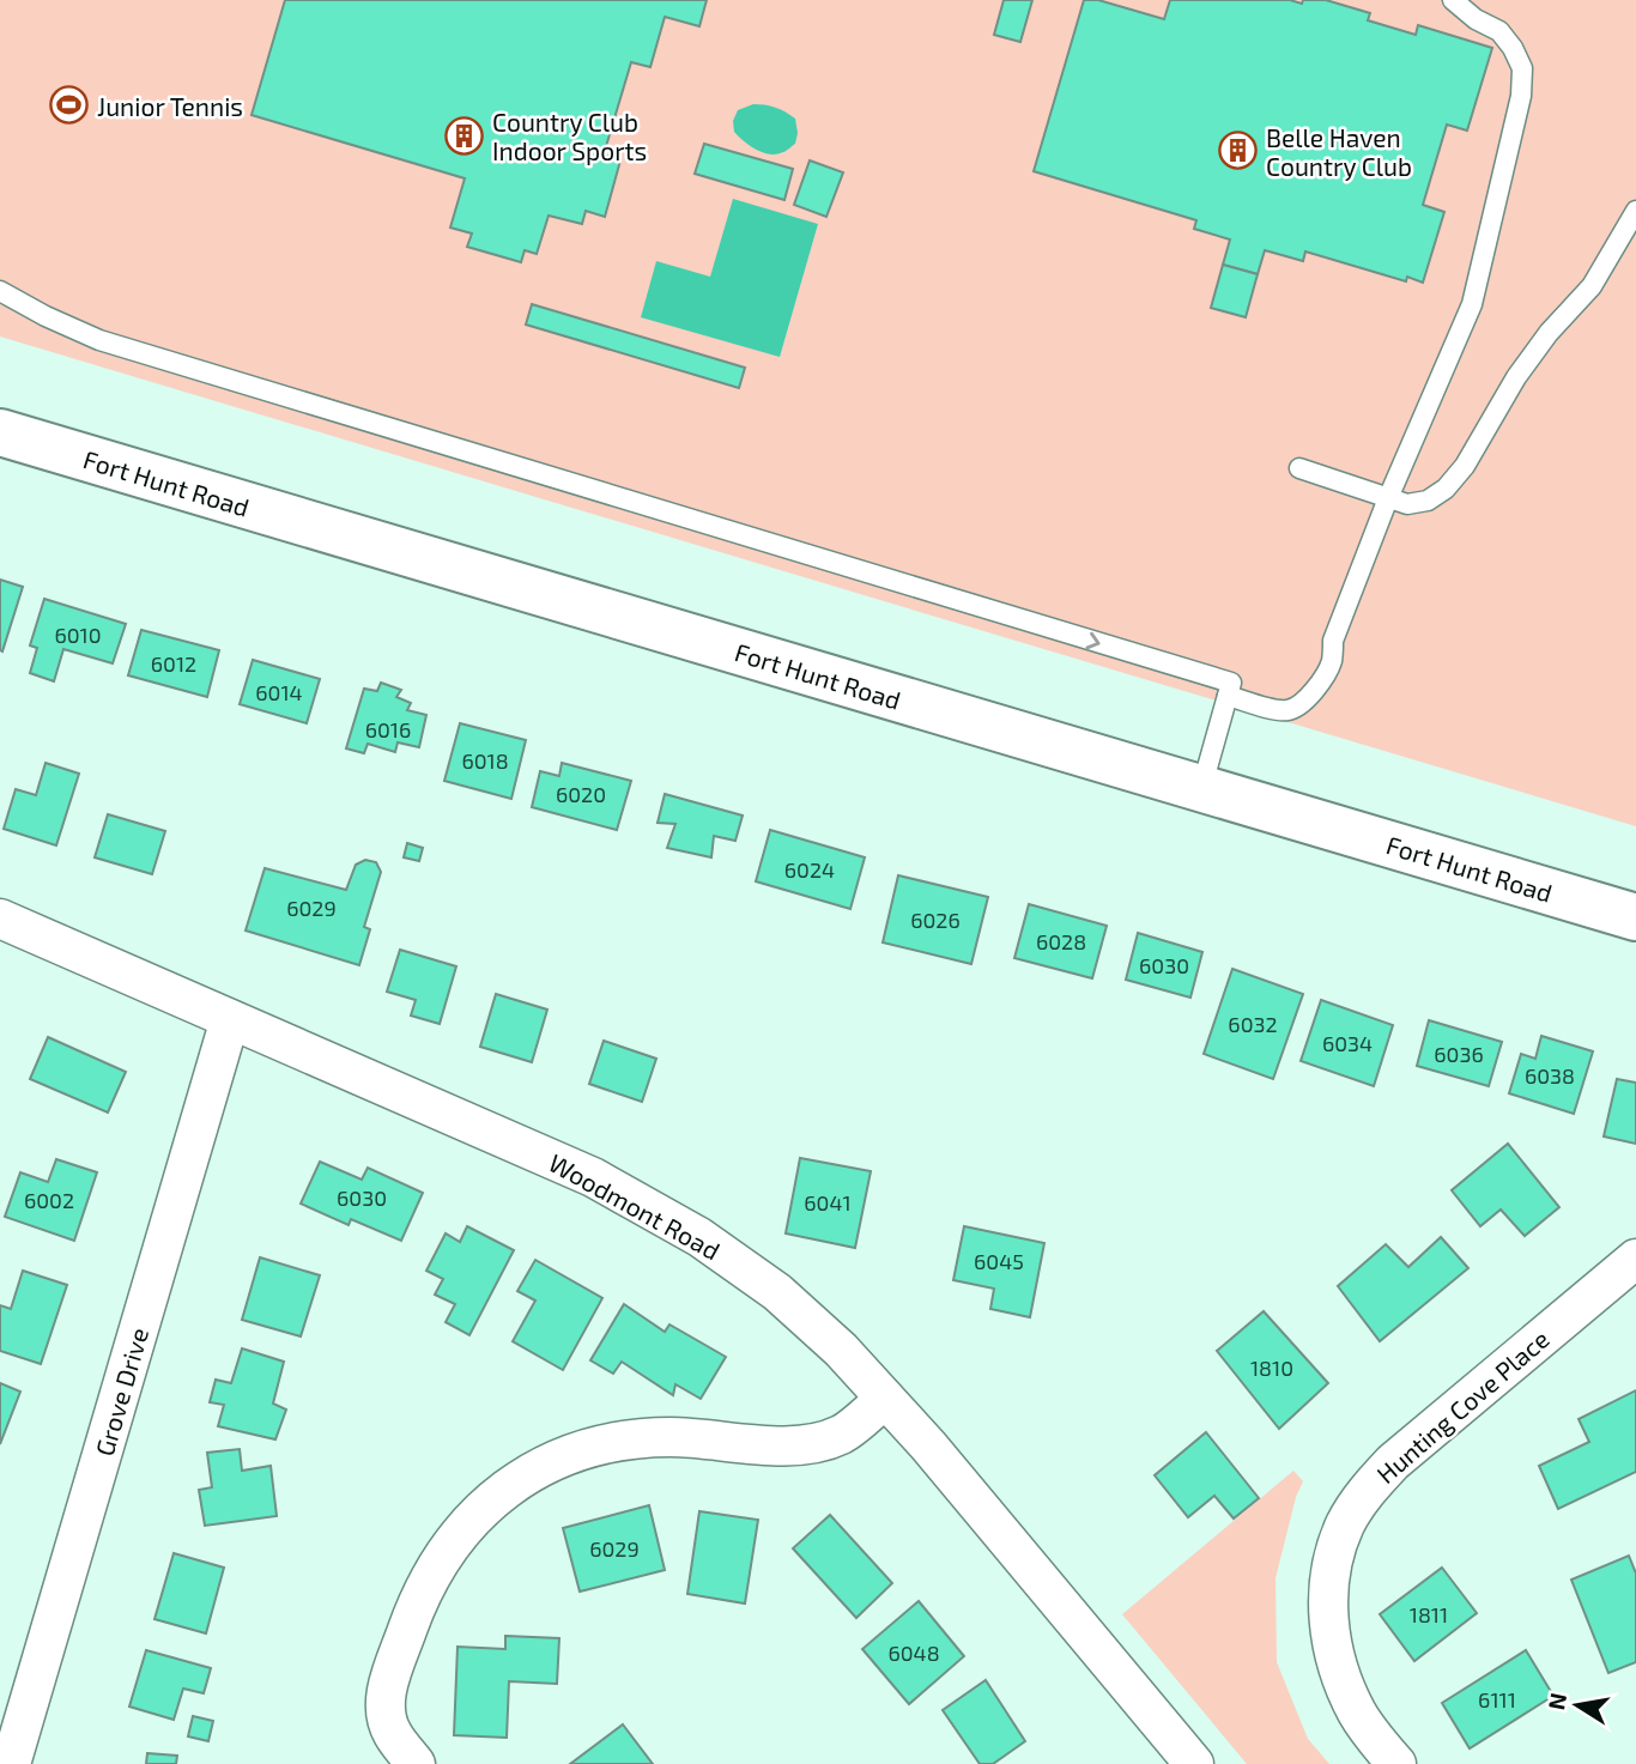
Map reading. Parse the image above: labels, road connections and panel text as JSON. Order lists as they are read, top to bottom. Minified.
{"streets":{"main road":["Fort Hunt Road"],"street":["Woodmont Road","Grove Drive","Hunting Cove Place"]},"crossings":[["Woodmont Road","Grove Drive"]],"places":{"sports":["Junior Tennis"],"building":["Country Club Indoor Sports","Belle Haven Country Club"]},"house_numbers":["6010","6012","6014","6016","6018","6020","6024","6029","6026","6028","6030","6032","6034","6036","6038","6030","6002","6041","6045","1810","6029","1811","6048","6111"],"north":"left"}
